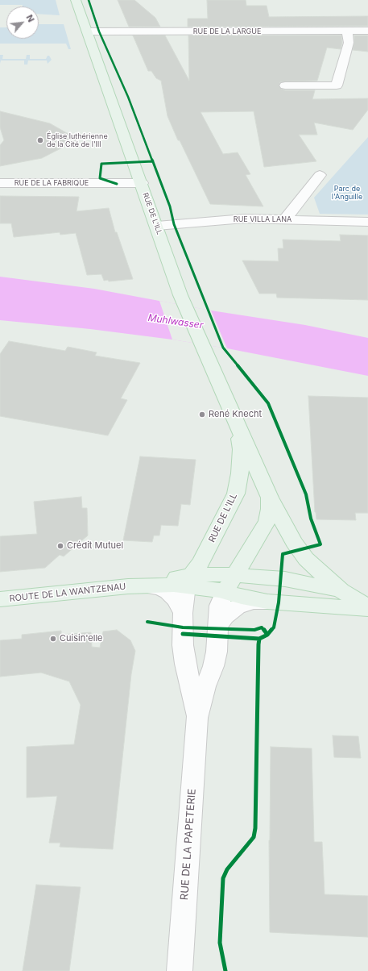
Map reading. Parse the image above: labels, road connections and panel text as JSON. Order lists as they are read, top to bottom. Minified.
{"streets":{"main road":["RUE DE L'ILL","ROUTE DE LA WANTZENAU"],"street":["RUE DE LA LARGUE","RUE DE LA FABRIQUE","RUE VILLA LANA","RUE DE LA PAPETERIE"]},"crossings":[["RUE DE LA LARGUE","RUE DE L'ILL"],["RUE DE LA FABRIQUE","RUE DE L'ILL"],["RUE DE L'ILL","RUE VILLA LANA"],["RUE DE L'ILL","ROUTE DE LA WANTZENAU"],["RUE DE L'ILL","RUE DE LA PAPETERIE"],["ROUTE DE LA WANTZENAU","RUE DE LA PAPETERIE"]],"water":["Muhlwasser"],"parks":["Parc de l'Anguille"],"places":["Église luthérienne de la Cité de l'Ill","René Knecht","Crédit Mutuel","Cuisin'elle"],"north":"top right"}
